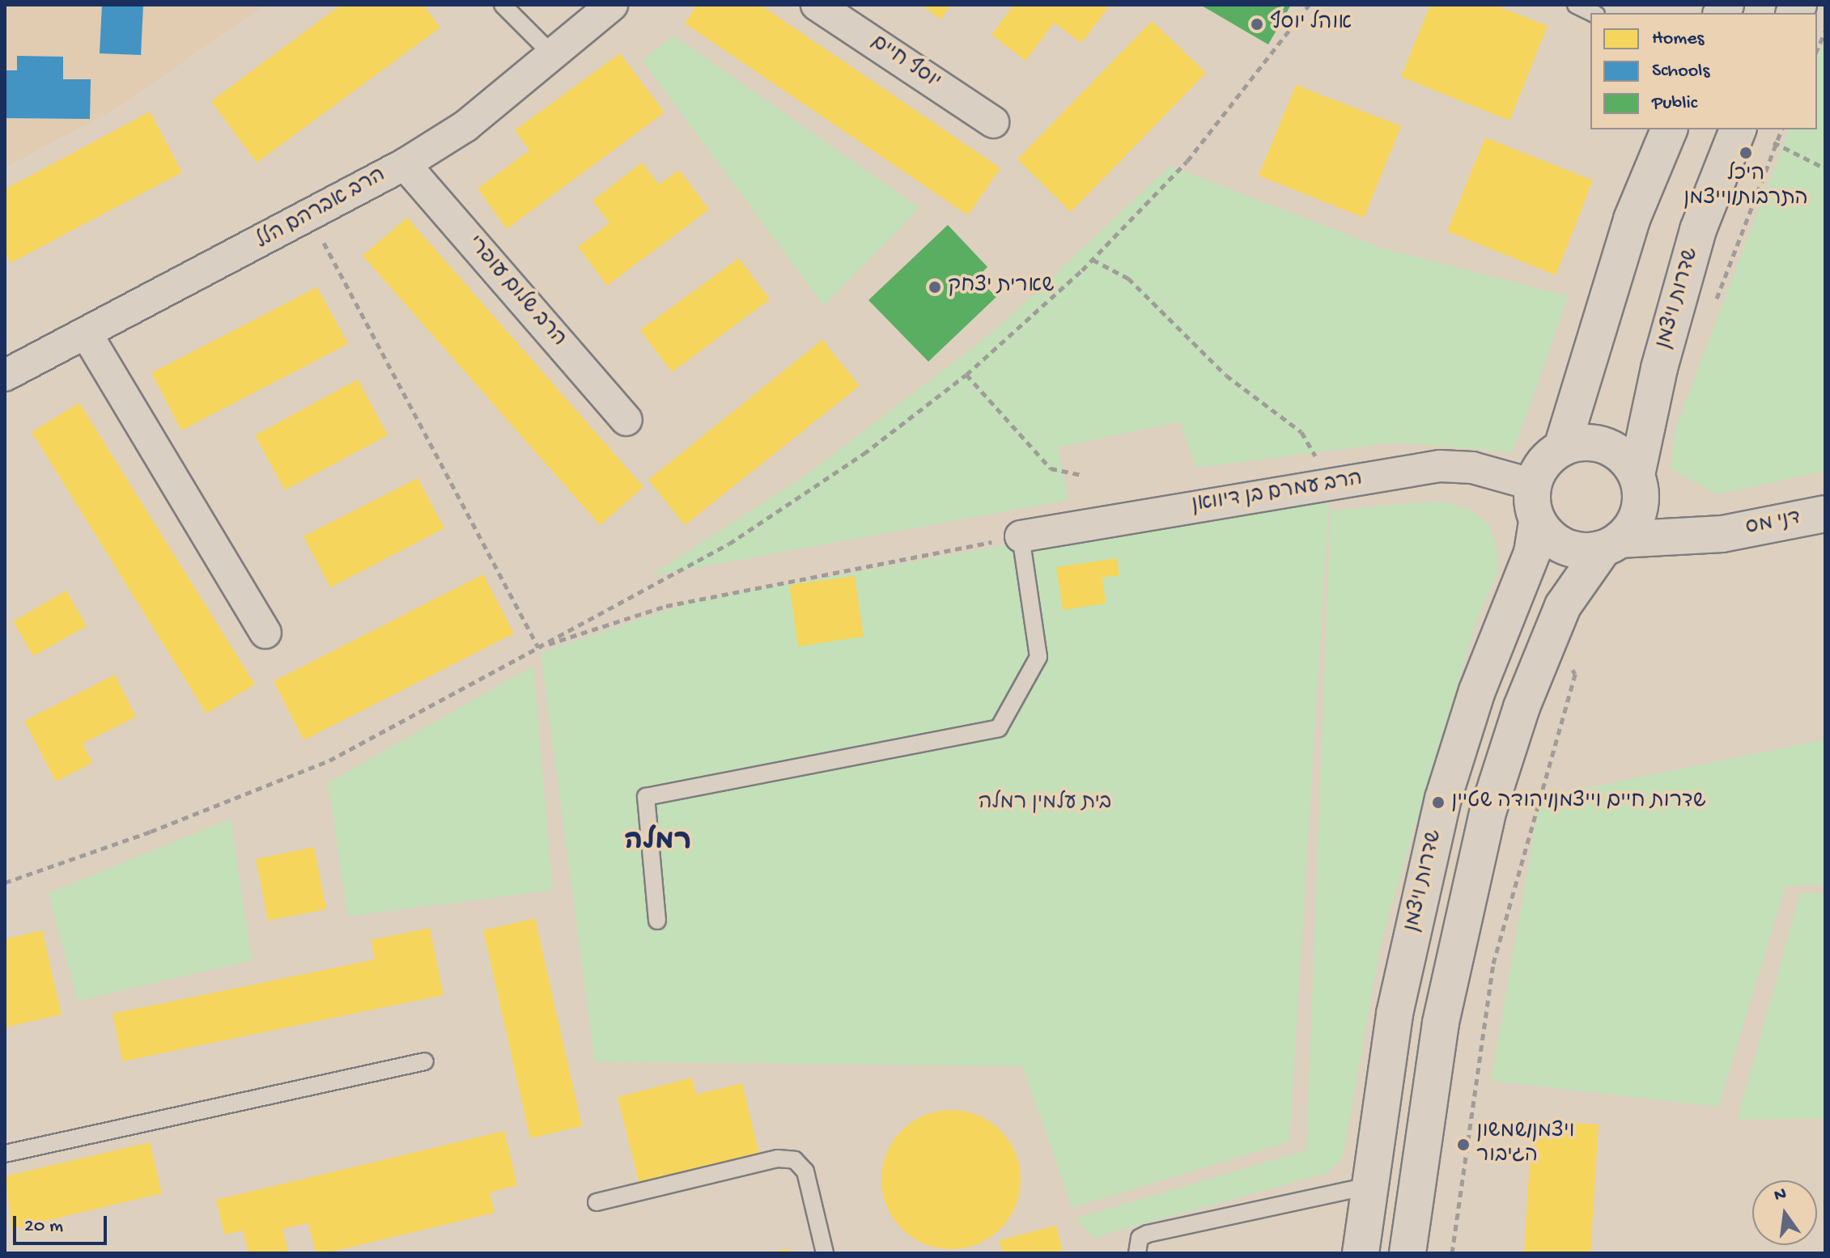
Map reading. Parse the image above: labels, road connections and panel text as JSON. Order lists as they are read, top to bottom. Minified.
{"streets":{"main road":["שדרות ויצמן","דני מס"],"street":["יוסף חיים","הרב אברהם הלל","הרב שלום עופרי","הרב עמרם בן דיוואן"]},"crossings":[["הרב אברהם הלל","הרב שלום עופרי"],["שדרות ויצמן","הרב עמרם בן דיוואן"],["שדרות ויצמן","דני מס"],["הרב עמרם בן דיוואן","דני מס"]],"districts":["רמלה"],"parks":["בית עלמין רמלה"],"places":["אוהל יוסף","היכל התרבות/וייצמן","שארית יצחק","שדרות חיים וייצמן/יהודה שטיין","ויצמן/שמשון הגיבור"],"legend":["Homes","Schools","Public"],"scale_bar":"20 m","north":"top"}
